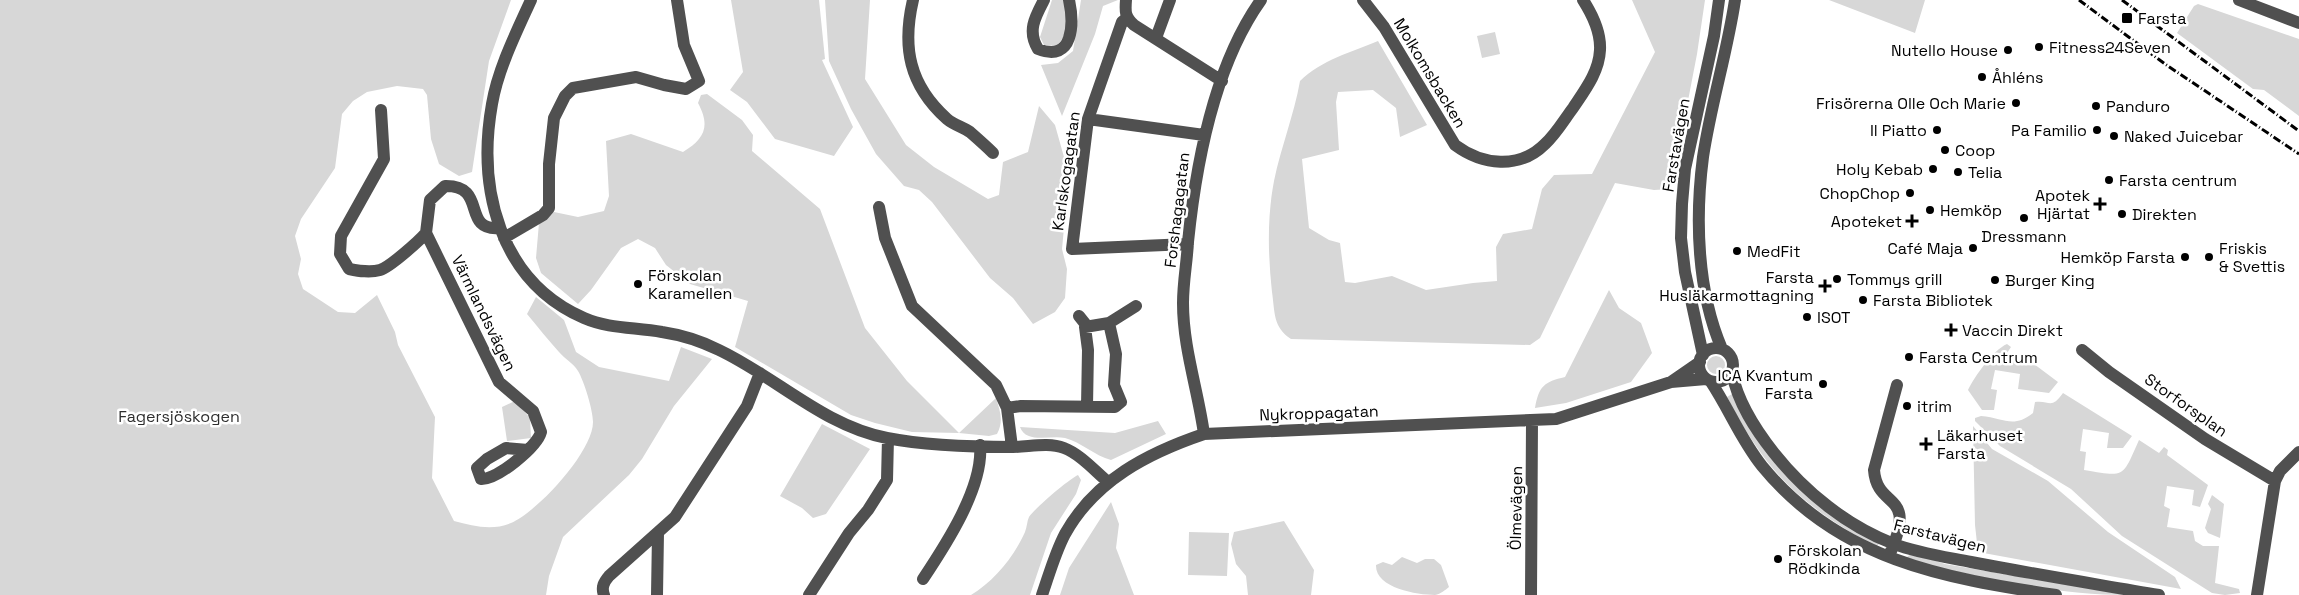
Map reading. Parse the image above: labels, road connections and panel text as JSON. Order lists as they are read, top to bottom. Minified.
{"streets":{"street":["Molkomsbacken","Farstavägen","Karlskogagatan","Forshagagatan","Värmlandsvägen","Storforsplan","Nykroppagatan","Ölmevägen"]},"crossings":[["Farstavägen","Nykroppagatan"],["Karlskogagatan","Forshagagatan"],["Forshagagatan","Nykroppagatan"],["Nykroppagatan","Ölmevägen"]],"parks":["Fagersjöskogen"],"places":{"transit":["Farsta"],"other":["Fitness24Seven","Nutello House","Åhléns","Frisörerna Olle Och Marie","Panduro","Il Piatto","Pa Familio","Naked Juicebar","Coop","Holy Kebab","Telia","Farsta centrum","ChopChop","Hemköp","Direkten","Dressmann","Café Maja","MedFit","Hemköp Farsta","Friskis & Svettis","Tommys grill","Burger King","Förskolan Karamellen","Farsta Bibliotek","ISOT","Farsta Centrum","ICA Kvantum Farsta","itrim","Förskolan Rödkinda"],"health":["Apotek Hjärtat","Apoteket","Farsta Husläkarmottagning","Vaccin Direkt","Läkarhuset Farsta"]}}
